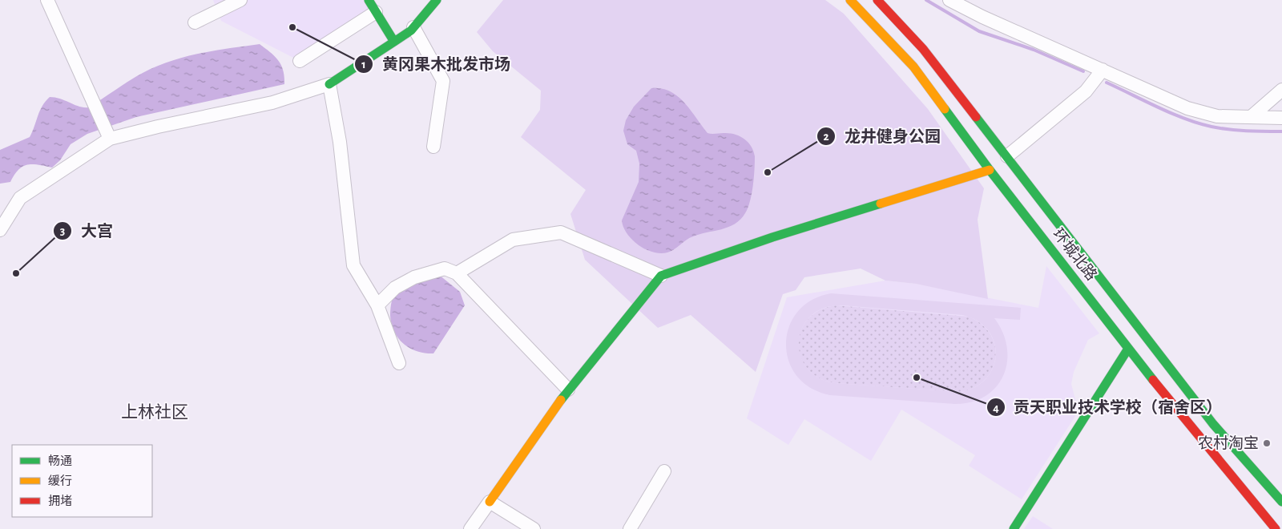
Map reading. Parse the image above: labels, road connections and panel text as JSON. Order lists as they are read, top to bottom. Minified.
{"streets":{"main road":["环城北路"]},"districts":["上林社区"],"places":["黄冈果木批发市场","龙井健身公园","大宫","贡天职业技术学校（宿舍区）","农村淘宝"],"legend":["畅通","缓行","拥堵"]}
